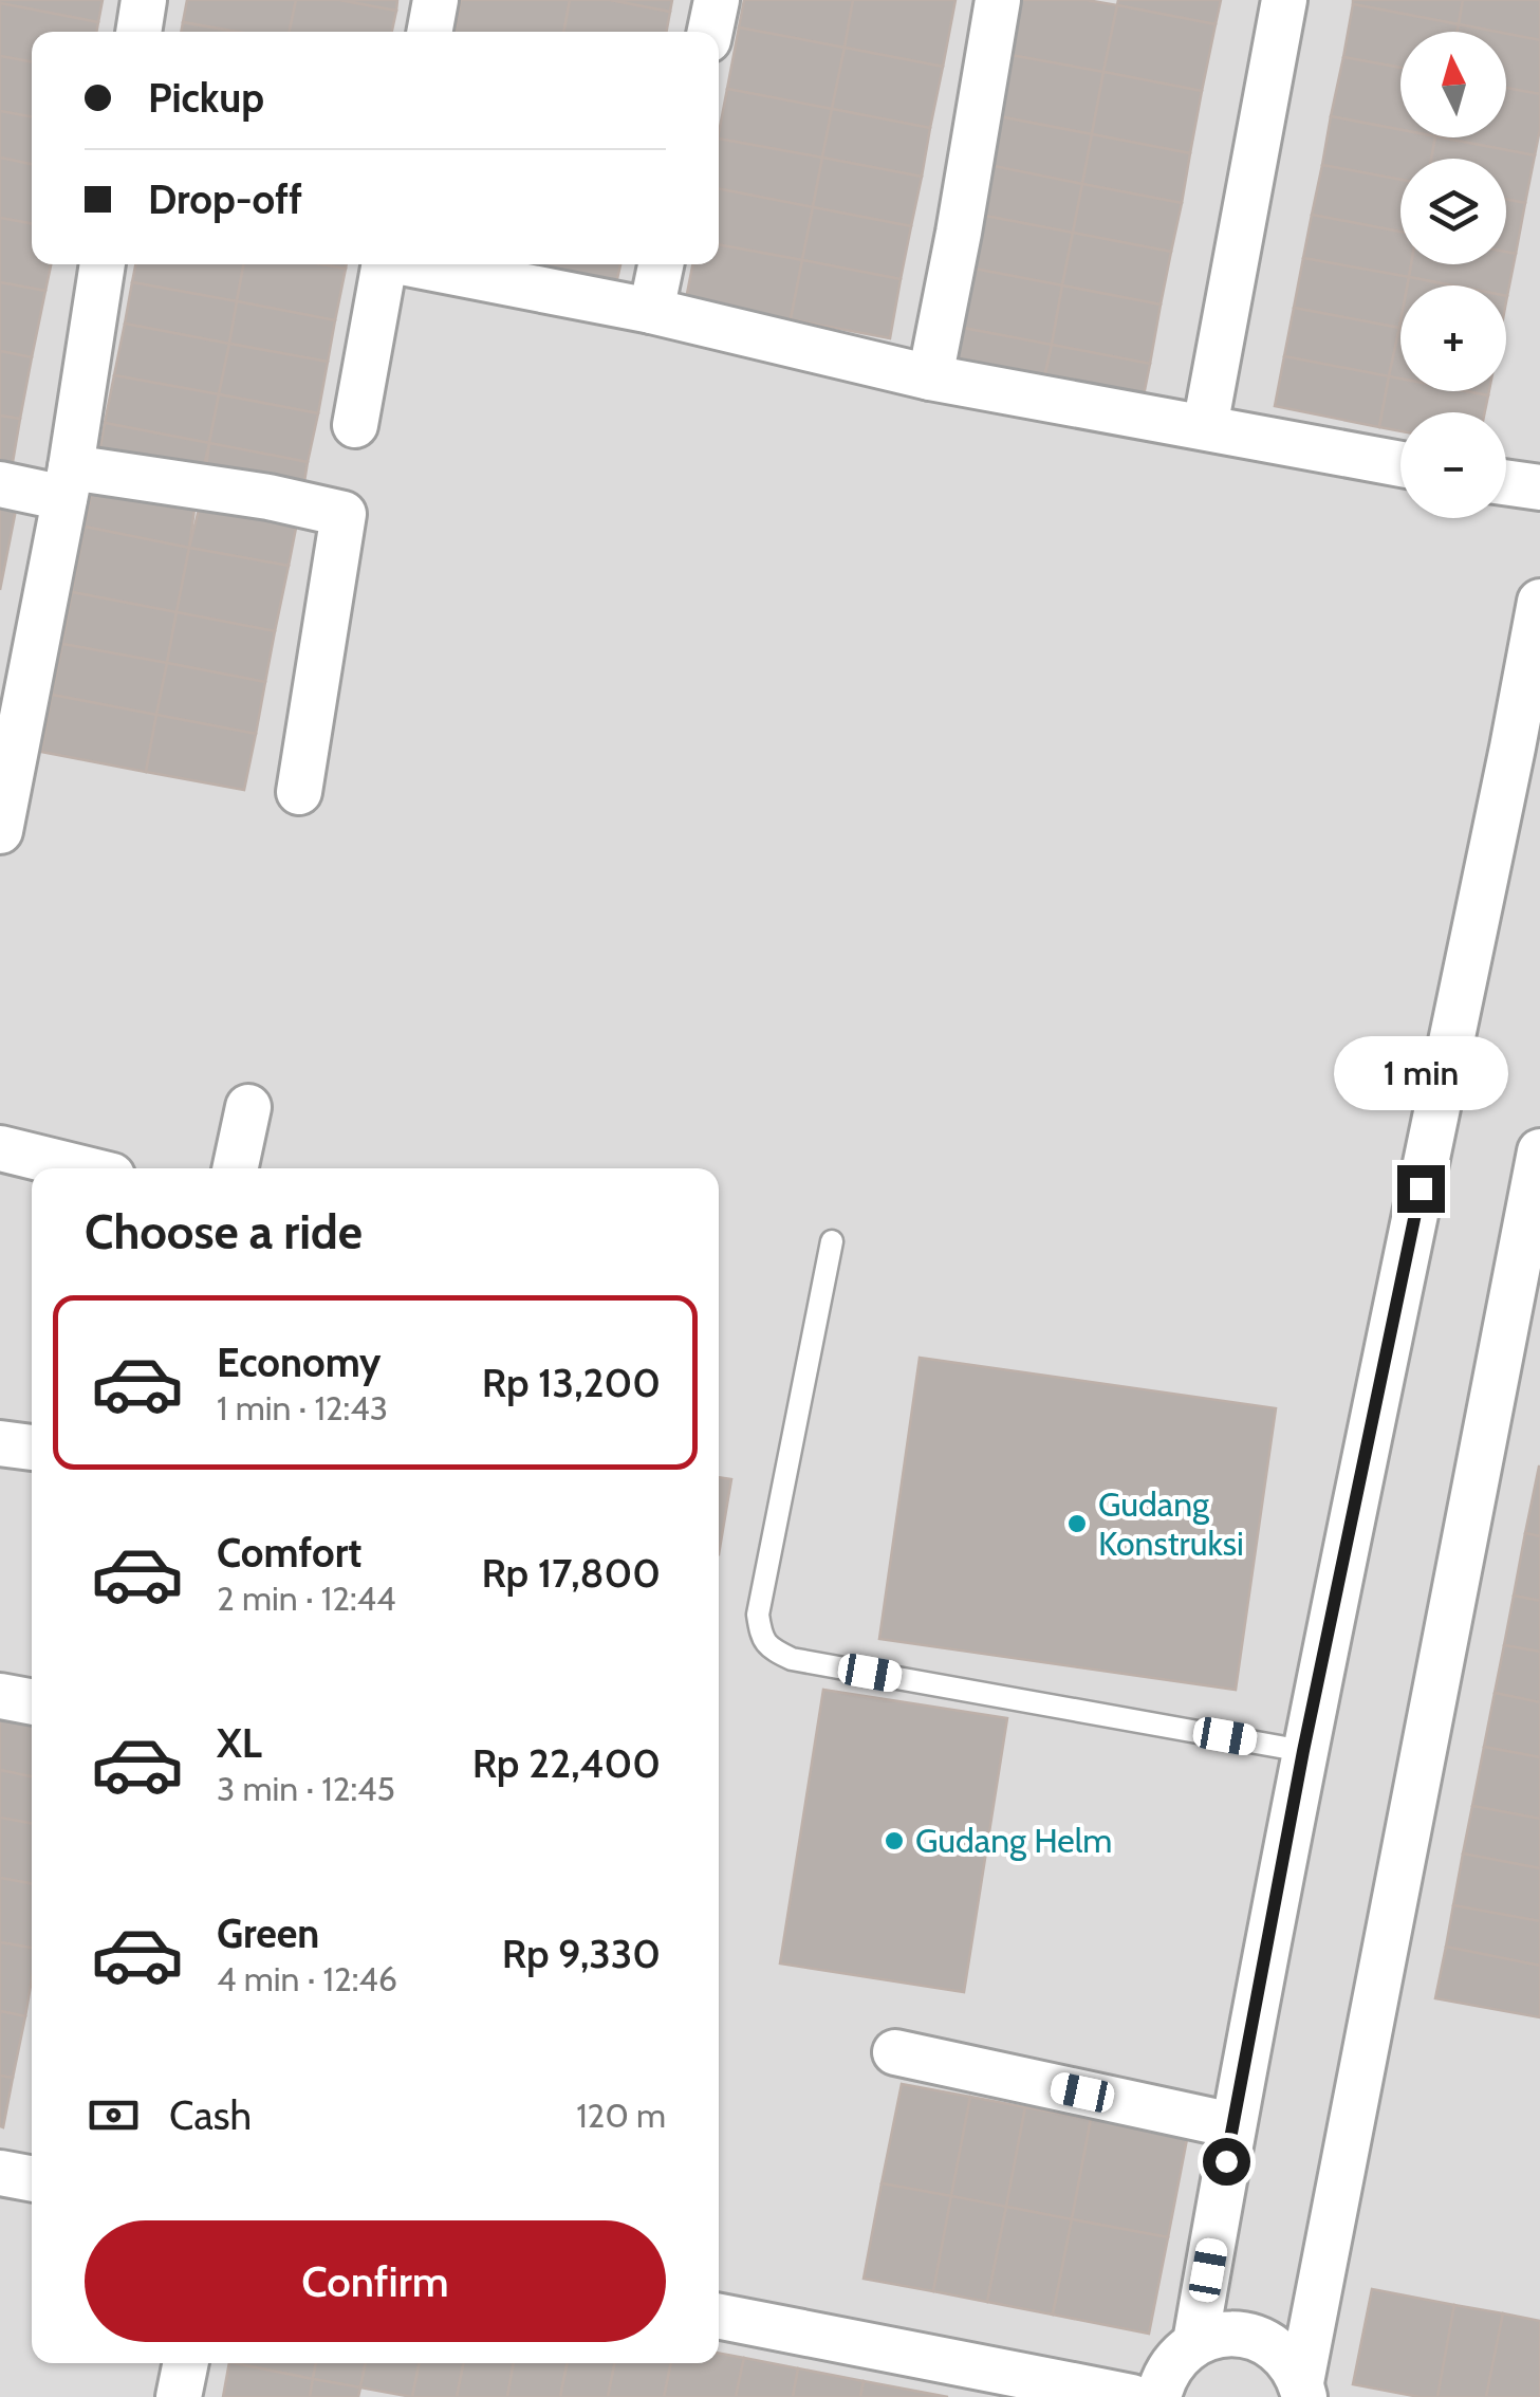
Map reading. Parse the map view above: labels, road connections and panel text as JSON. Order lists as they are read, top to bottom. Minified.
{"places":["Gudang Konstruksi","Gudang Helm"],"north":"top","page":{"map_buttons":["+","−"],"banner":["Pickup","Drop-off"],"bubble":"1 min","heading":"Choose a ride","list":[{"name":"Economy","note":"1 min · 12:43","value":"Rp 13,200"},{"name":"Comfort","note":"2 min · 12:44","value":"Rp 17,800"},{"name":"XL","note":"3 min · 12:45","value":"Rp 22,400"},{"name":"Green","note":"4 min · 12:46","value":"Rp 9,330"}],"pay":["Cash","120 m"],"buttons":"Confirm"}}
